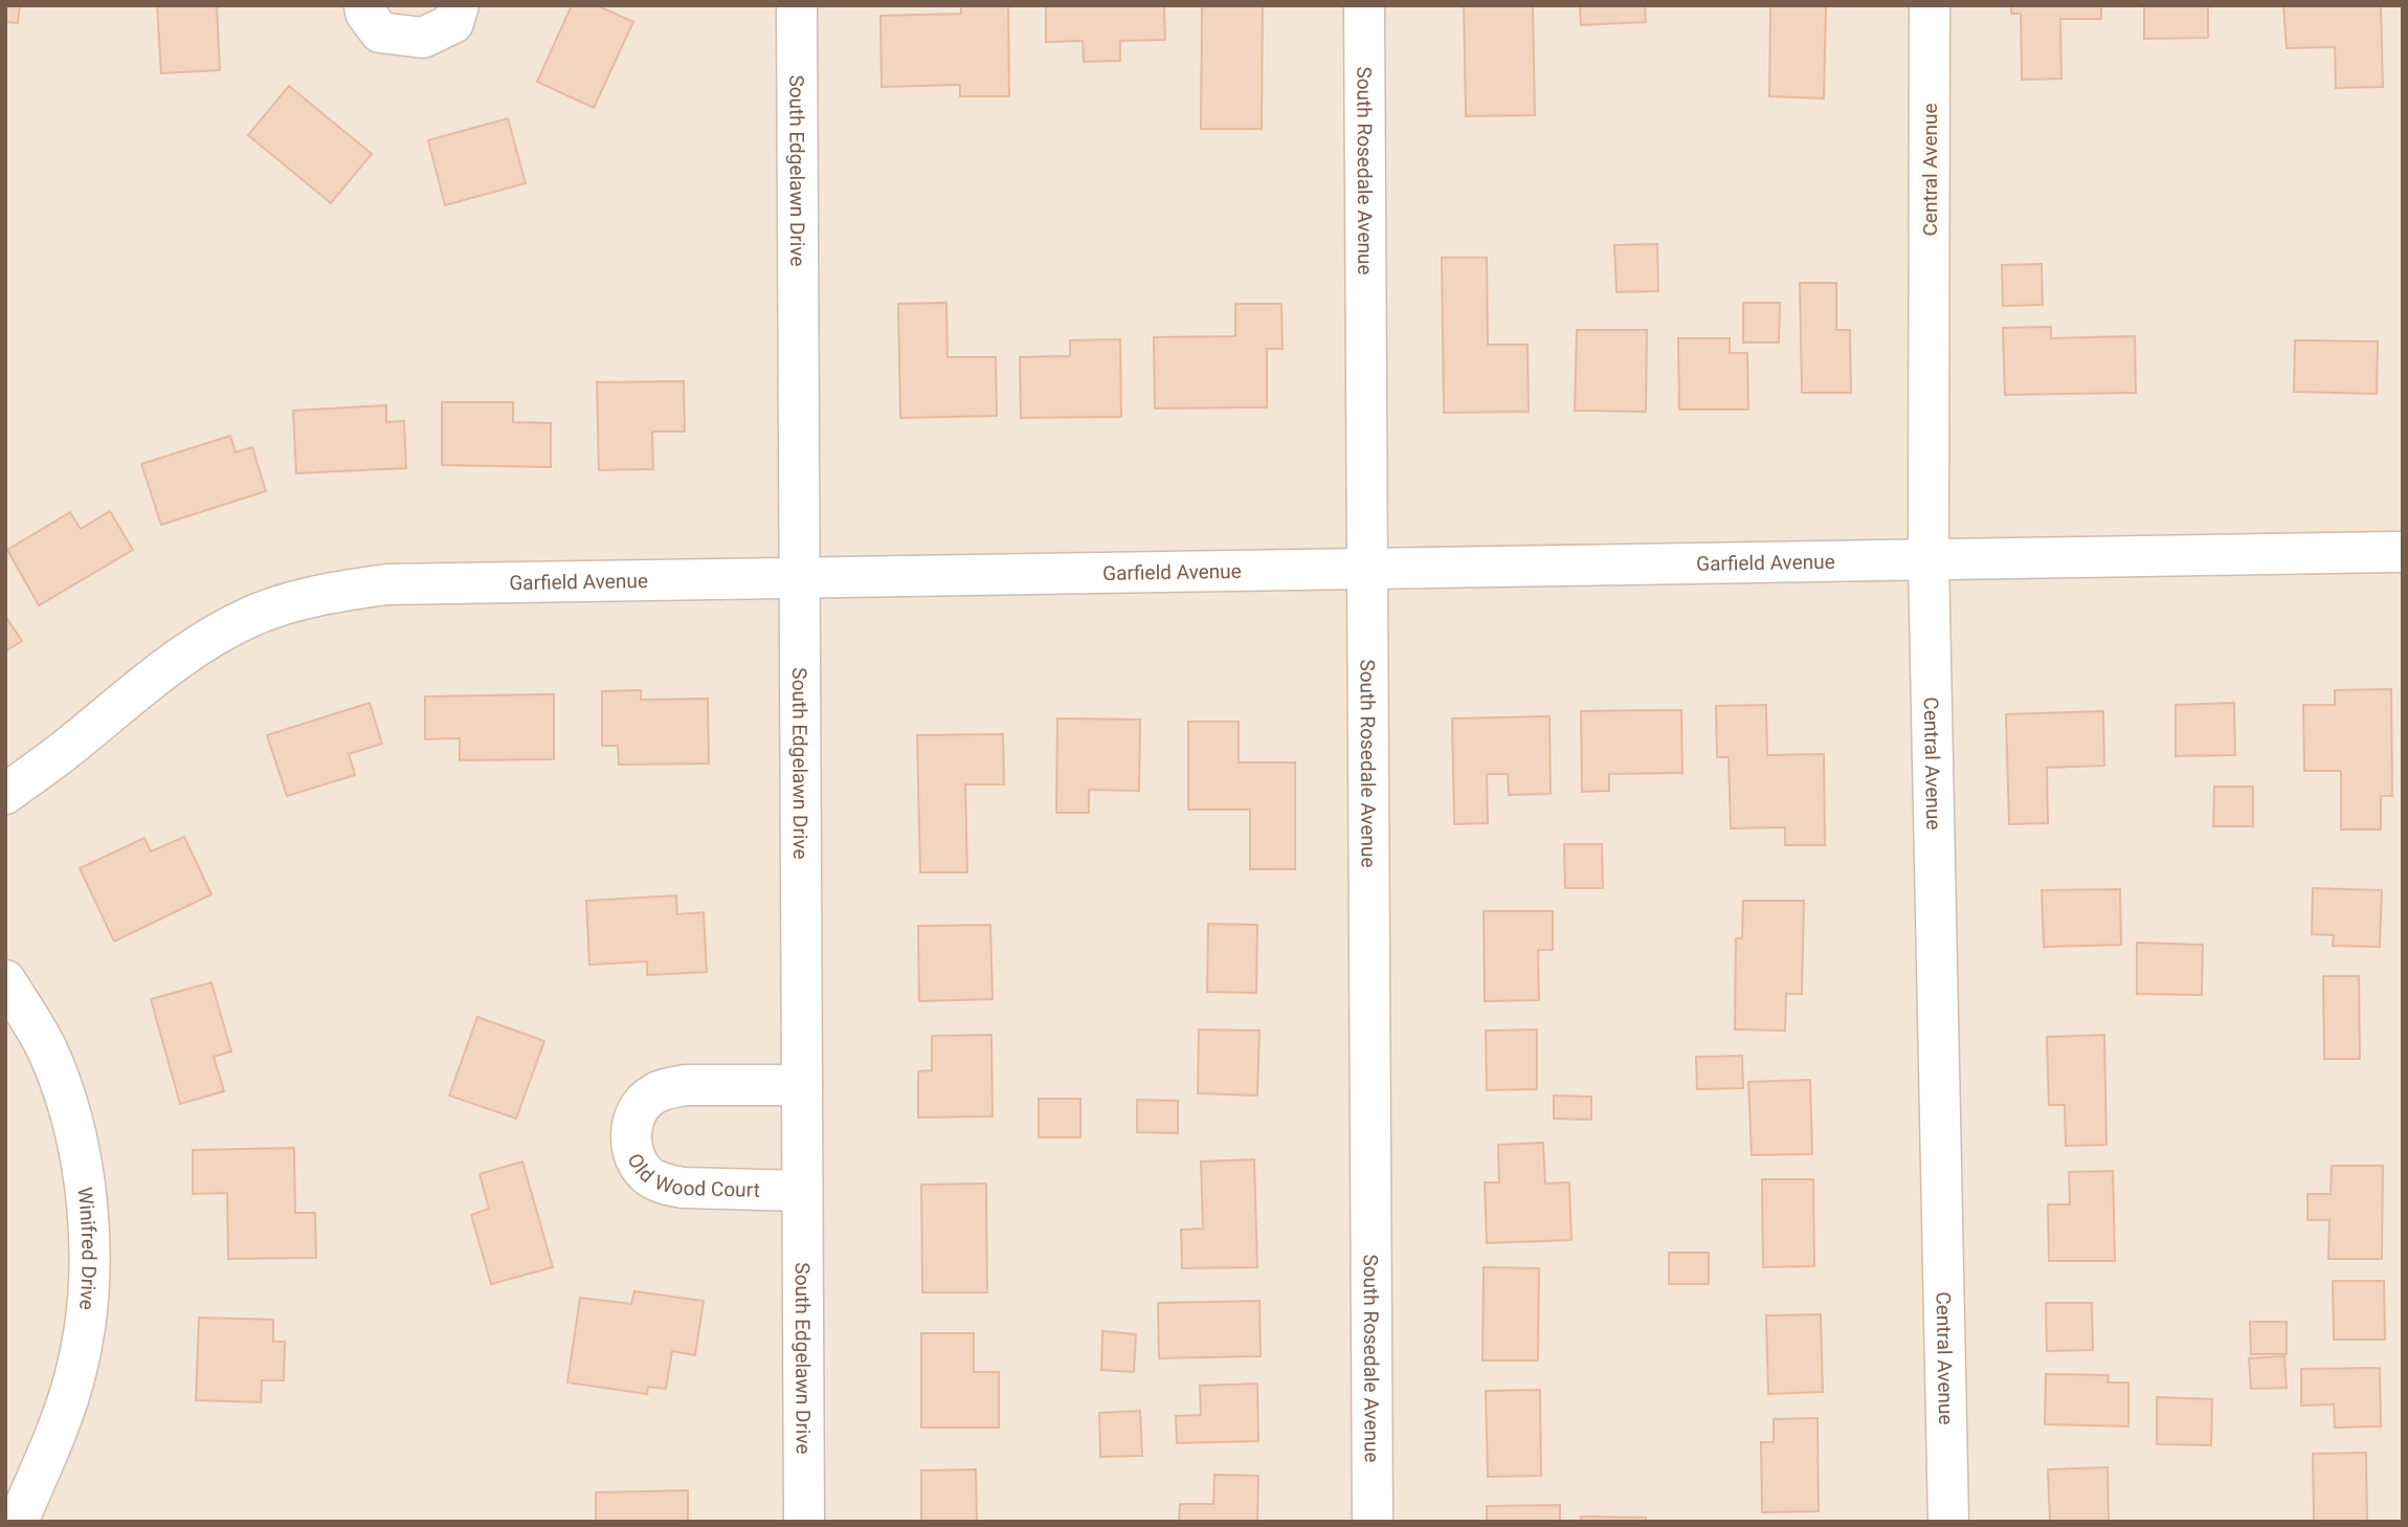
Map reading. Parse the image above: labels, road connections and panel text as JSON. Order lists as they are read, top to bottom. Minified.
{"streets":{"street":["South Edgelawn Drive","South Rosedale Avenue","Central Avenue","Garfield Avenue","Old Wood Court","Winifred Drive"]},"crossings":[["South Edgelawn Drive","Garfield Avenue"],["South Edgelawn Drive","Old Wood Court"],["South Rosedale Avenue","Garfield Avenue"],["Central Avenue","Garfield Avenue"]]}
